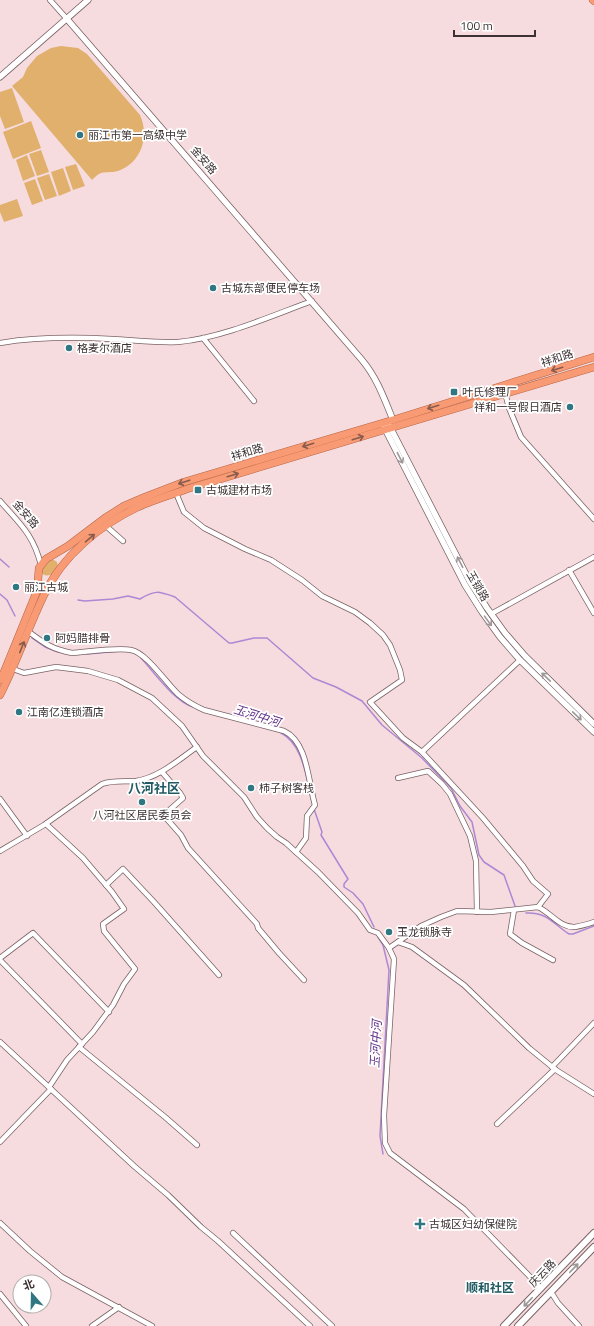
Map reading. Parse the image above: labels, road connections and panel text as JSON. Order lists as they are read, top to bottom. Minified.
{"streets":{"highway":["祥和路"],"main road":["庆云路"],"street":["金安路","玉锁路"]},"crossings":[["金安路","祥和路"],["金安路","玉锁路"],["祥和路","玉锁路"]],"districts":["八河社区","顺和社区"],"water":["玉河中河"],"places":{"other":["丽江市第一高级中学","古城东部便民停车场","格麦尔酒店","祥和一号假日酒店","丽江古城","阿妈腊排骨","江南亿连锁酒店","柿子树客栈","八河社区居民委员会","玉龙锁脉寺"],"transit":["叶氏修理厂","古城建材市场"],"health":["古城区妇幼保健院"]},"scale_bar":"100 m","north":"top"}
